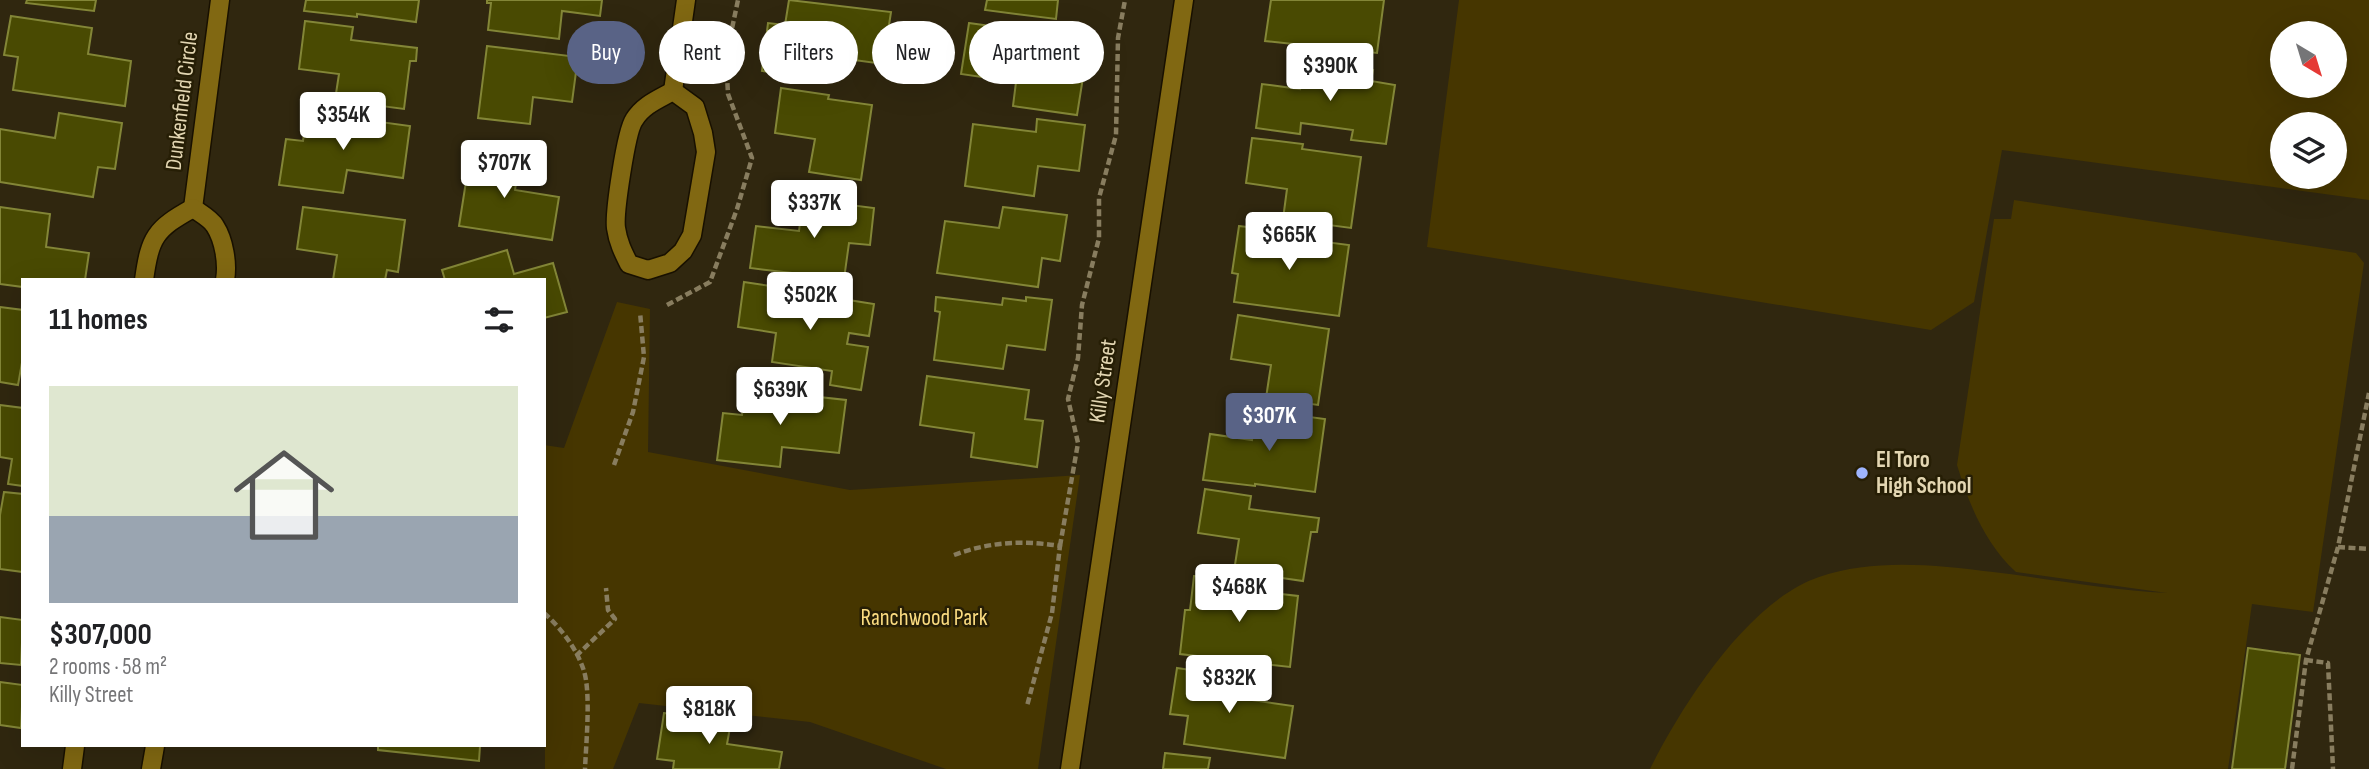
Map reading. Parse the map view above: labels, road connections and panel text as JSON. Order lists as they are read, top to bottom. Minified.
{"streets":{"street":["Dunkenfield Circle","Killy Street"]},"parks":["Ranchwood Park"],"places":["El Toro High School"],"north":"bottom right","page":{"chip":["Buy","Rent","Filters","New","Apartment"],"price":["$390K","$354K","$707K","$337K","$665K","$502K","$639K","$307K","$468K","$832K","$818K"],"heading":"11 homes","list":[{"name":"$307,000","note":"2 rooms · 58 m² · Killy Street"}]}}
